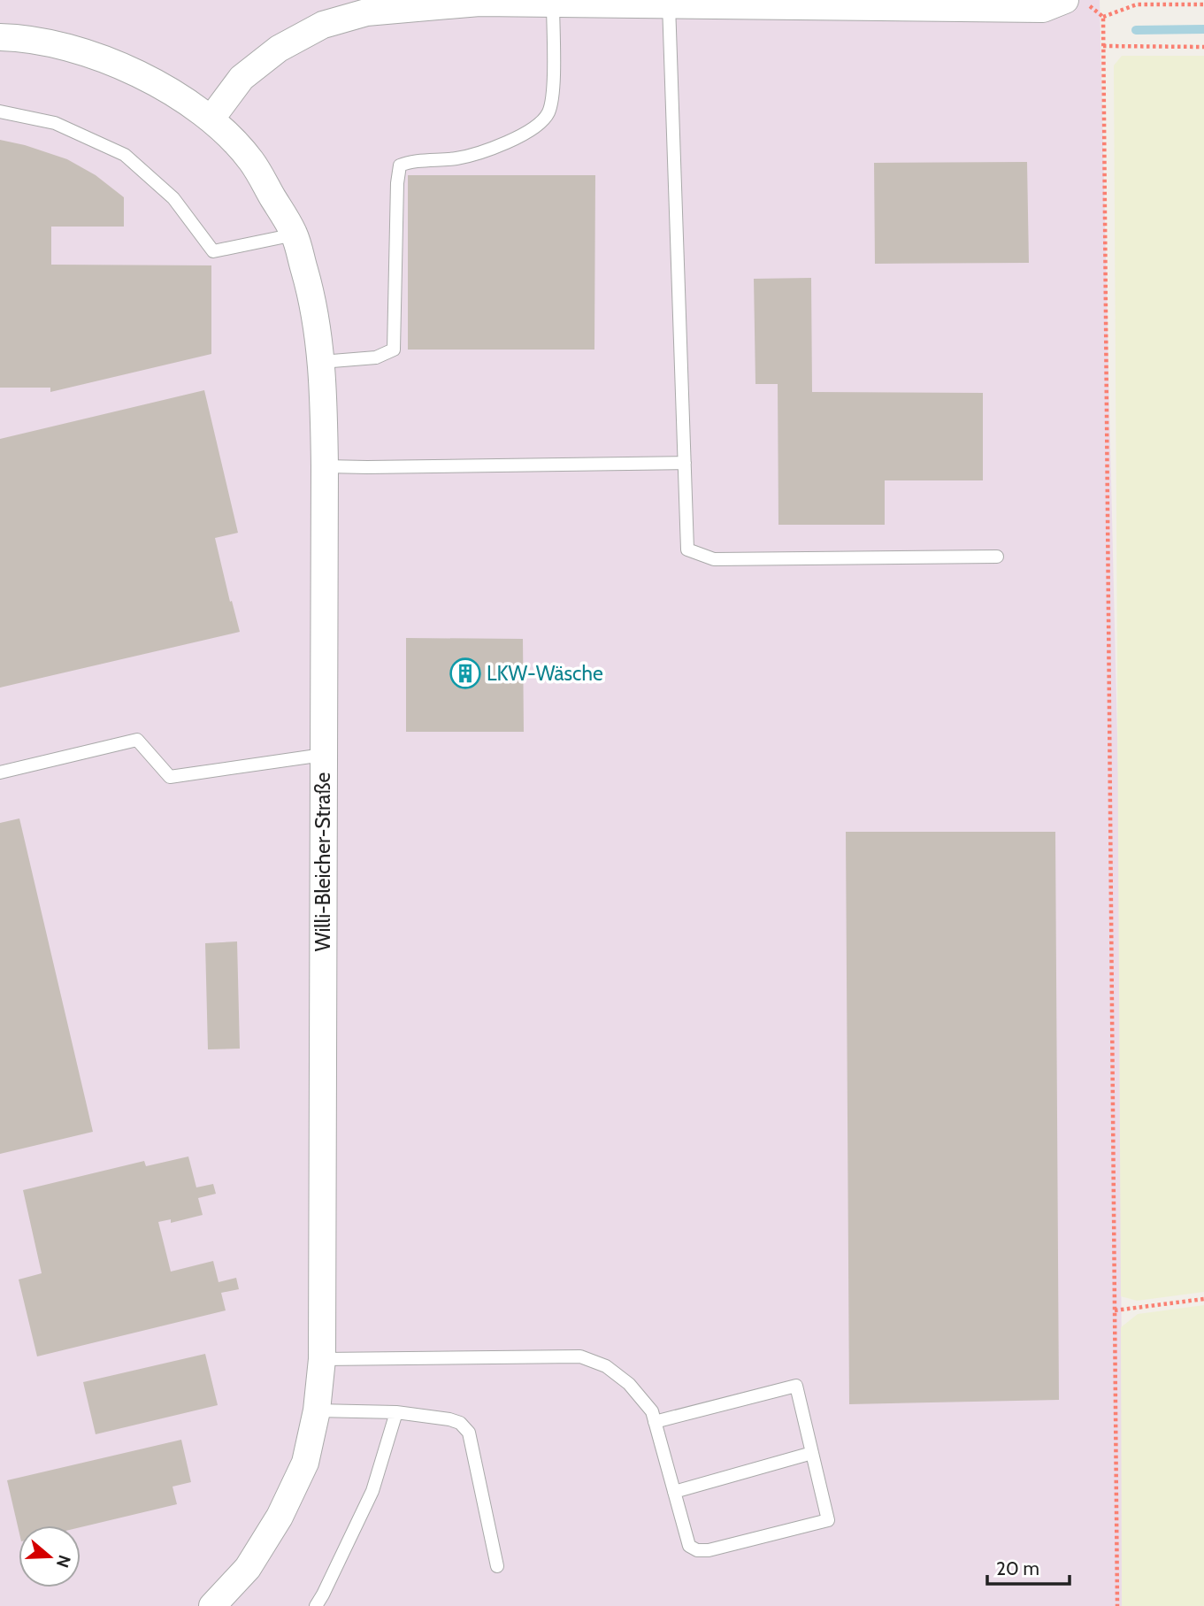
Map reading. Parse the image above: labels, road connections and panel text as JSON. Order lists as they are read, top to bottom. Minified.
{"streets":{"street":["Willi-Bleicher-Straße"]},"places":{"building":["LKW-Wäsche"]},"scale_bar":"20 m","north":"right"}
